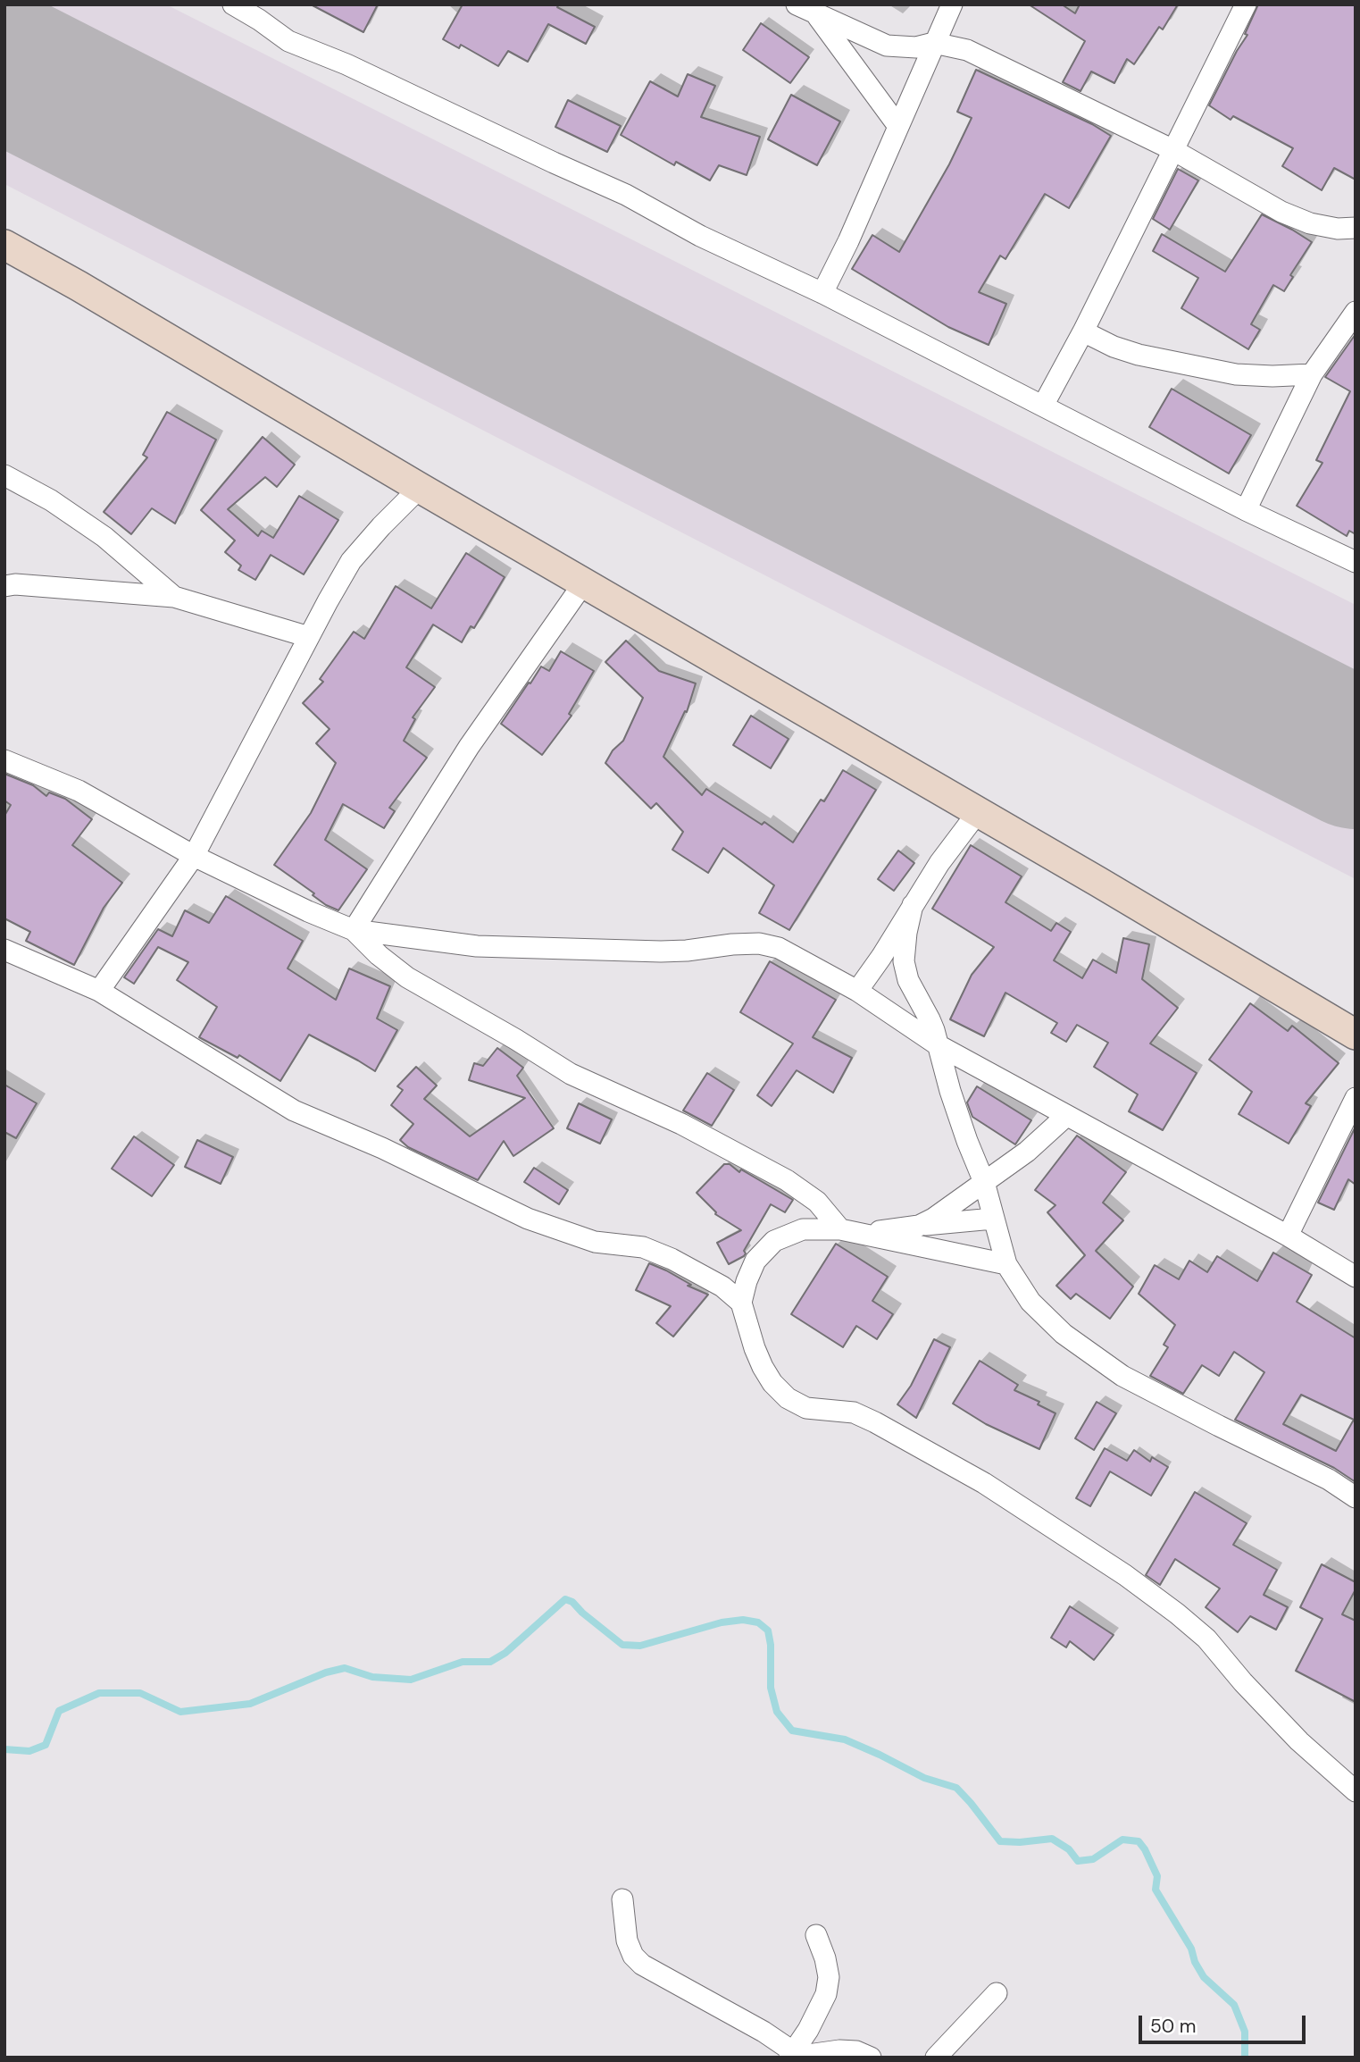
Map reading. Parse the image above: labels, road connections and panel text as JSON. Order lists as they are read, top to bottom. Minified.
{"scale_bar":"50 m"}
